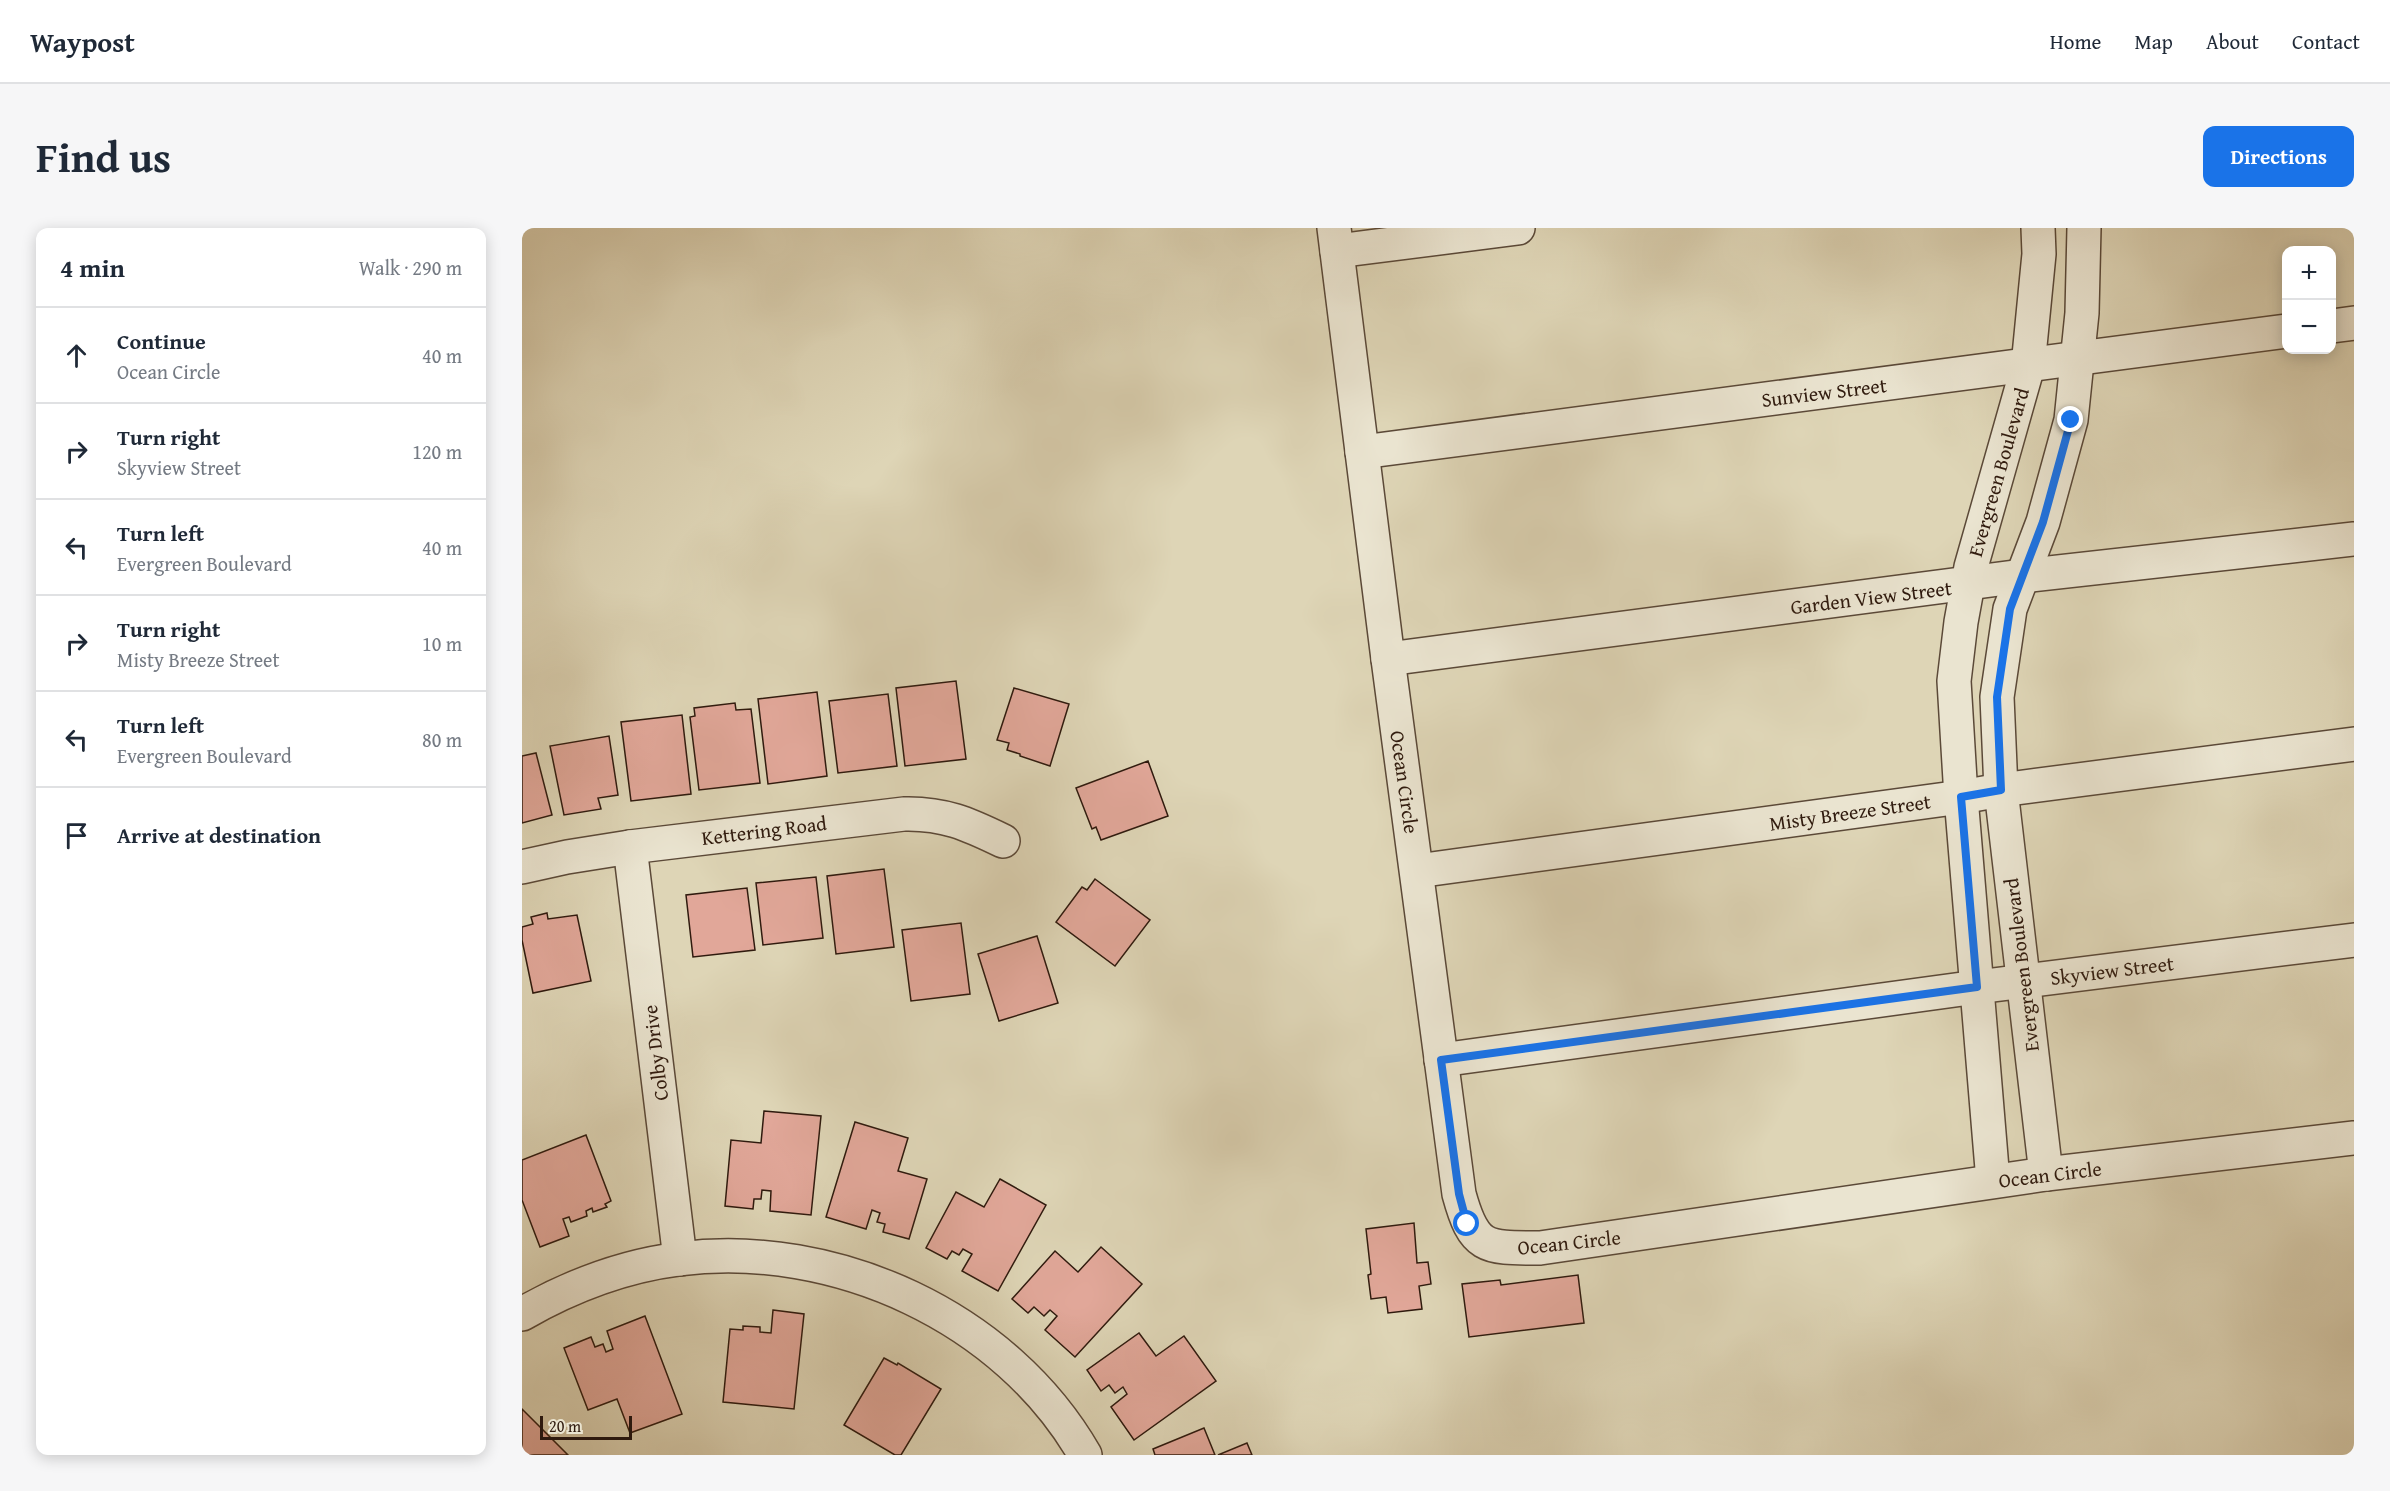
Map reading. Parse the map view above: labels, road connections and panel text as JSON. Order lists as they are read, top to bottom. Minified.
{"streets":{"street":["Sunview Street","Evergreen Boulevard","Garden View Street","Ocean Circle","Misty Breeze Street","Kettering Road","Skyview Street","Colby Drive"]},"crossings":[["Sunview Street","Evergreen Boulevard"],["Sunview Street","Ocean Circle"],["Evergreen Boulevard","Garden View Street"],["Evergreen Boulevard","Ocean Circle"],["Evergreen Boulevard","Misty Breeze Street"],["Evergreen Boulevard","Skyview Street"],["Garden View Street","Ocean Circle"],["Ocean Circle","Misty Breeze Street"],["Ocean Circle","Skyview Street"],["Kettering Road","Colby Drive"]],"scale_bar":"20 m","page":{"header":"Waypost","nav":["Home","Map","About","Contact"],"title":"Find us","buttons":"Directions","heading":["4 min","Walk · 290 m"],"map_buttons":["+","−"],"list":[["Continue","Ocean Circle","40 m"],["Turn right","Skyview Street","120 m"],["Turn left","Evergreen Boulevard","40 m"],["Turn right","Misty Breeze Street","10 m"],["Turn left","Evergreen Boulevard","80 m"],"Arrive at destination"],"scale":"20 m"}}
